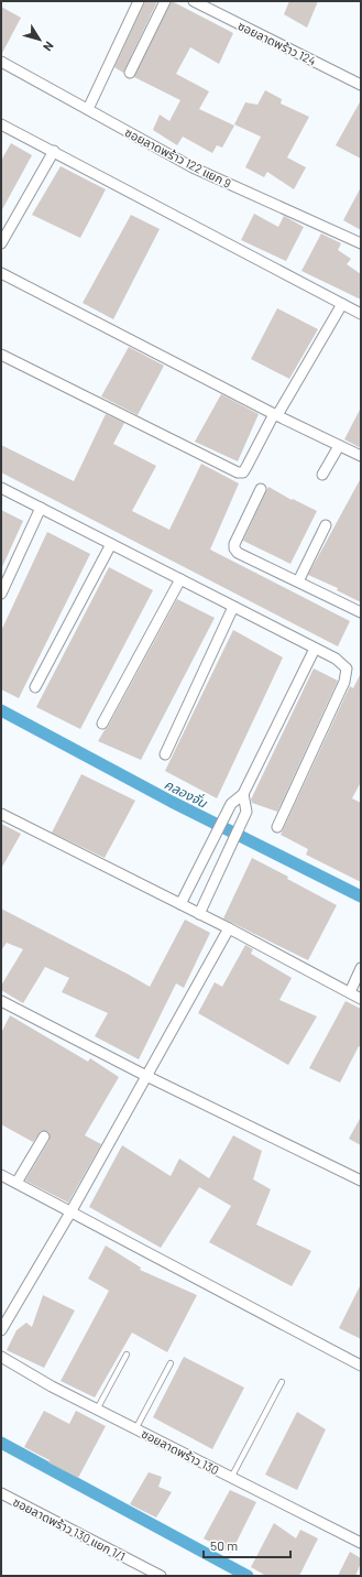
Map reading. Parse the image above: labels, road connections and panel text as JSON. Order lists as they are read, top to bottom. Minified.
{"streets":{"street":["ซอยลาดพร้าว 124","ซอยลาดพร้าว 122 แยก 9","ซอยลาดพร้าว 130","ซอยลาดพร้าว 130 แยก 1/1"]},"water":["คลองจั่น"],"scale_bar":"50 m","north":"bottom right"}
